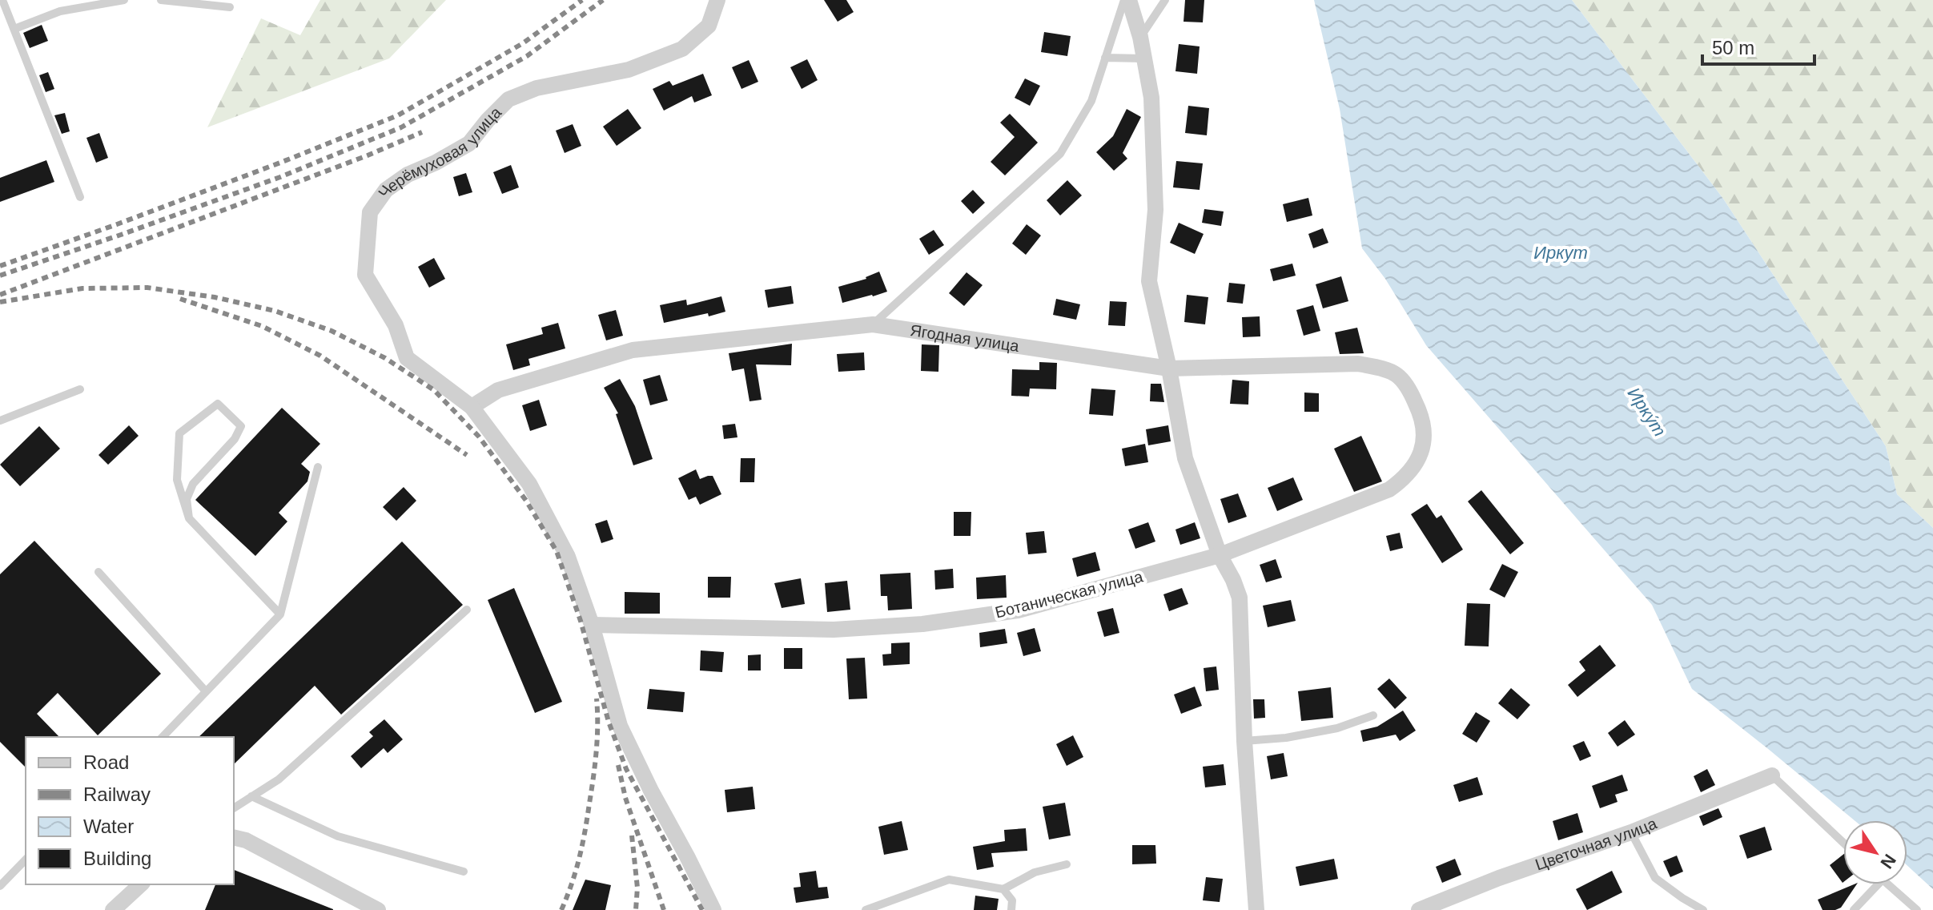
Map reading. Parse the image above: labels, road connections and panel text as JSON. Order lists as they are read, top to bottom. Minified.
{"streets":{"street":["Черёмуховая улица","Ягодная улица","Ботаническая улица","Цветочная улица"]},"crossings":[["Черёмуховая улица","Ягодная улица"],["Черёмуховая улица","Ботаническая улица"],["Ягодная улица","Ботаническая улица"]],"water":["Иркут","Ирку́т"],"legend":["Road","Railway","Water","Building"],"scale_bar":"50 m","north":"bottom right"}
